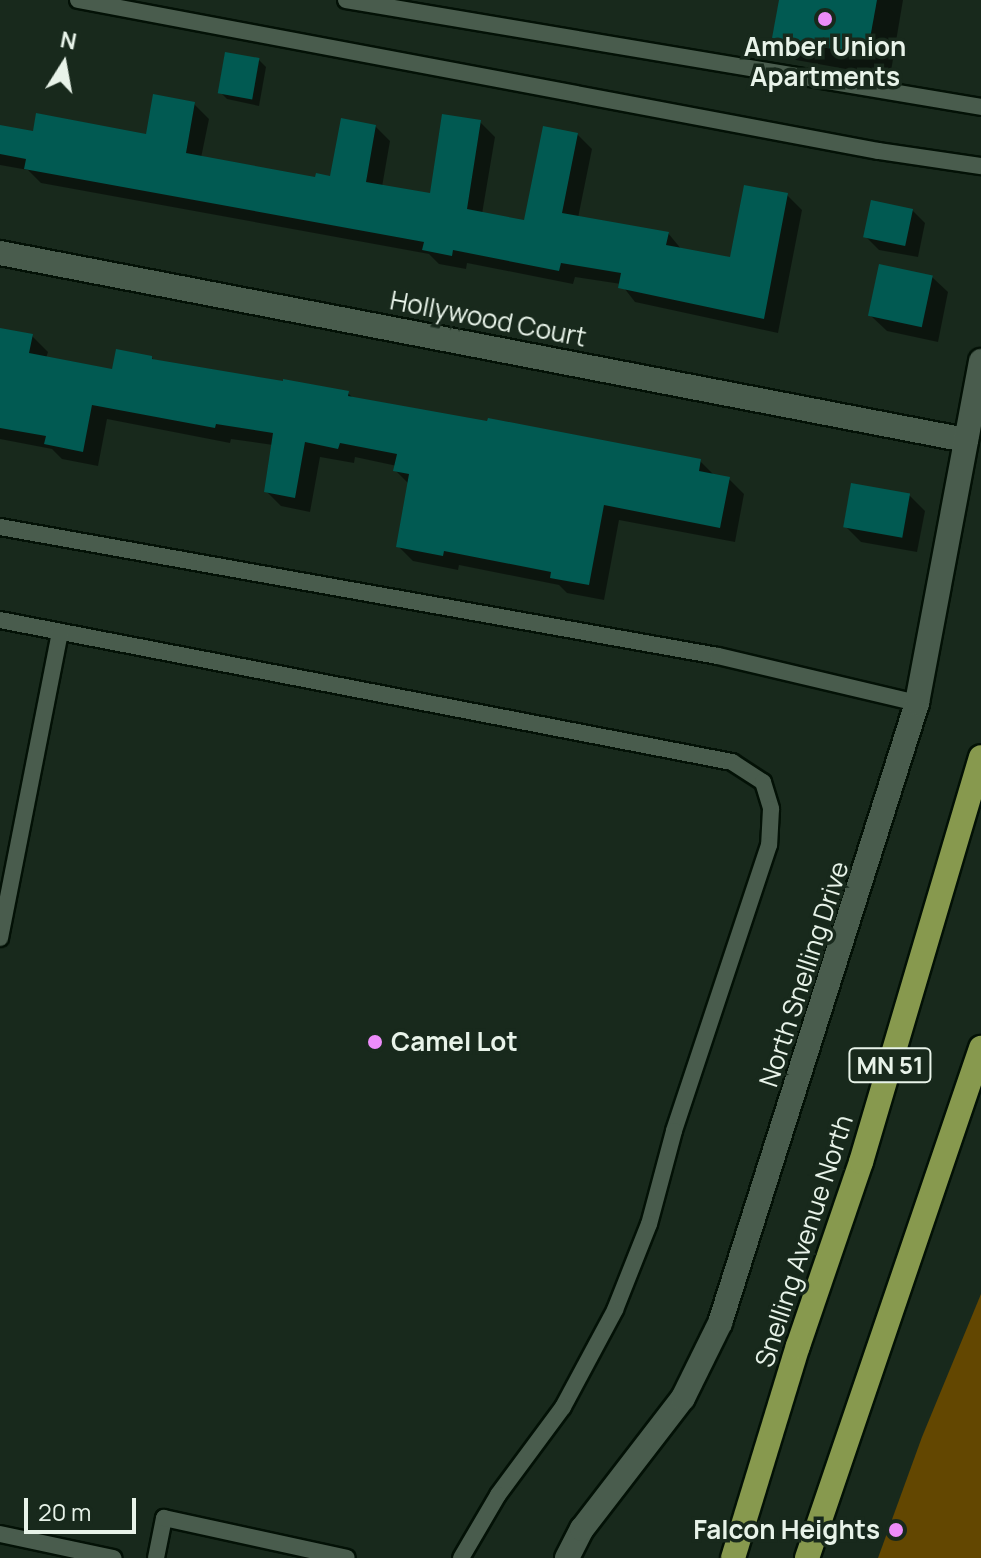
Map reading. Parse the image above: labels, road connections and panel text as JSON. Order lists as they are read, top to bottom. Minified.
{"streets":{"main road":["MN 51","Snelling Avenue North"],"street":["Hollywood Court","North Snelling Drive"]},"crossings":[["Hollywood Court","North Snelling Drive"]],"places":["Amber Union Apartments","Camel Lot","Falcon Heights"],"scale_bar":"20 m","north":"top"}
